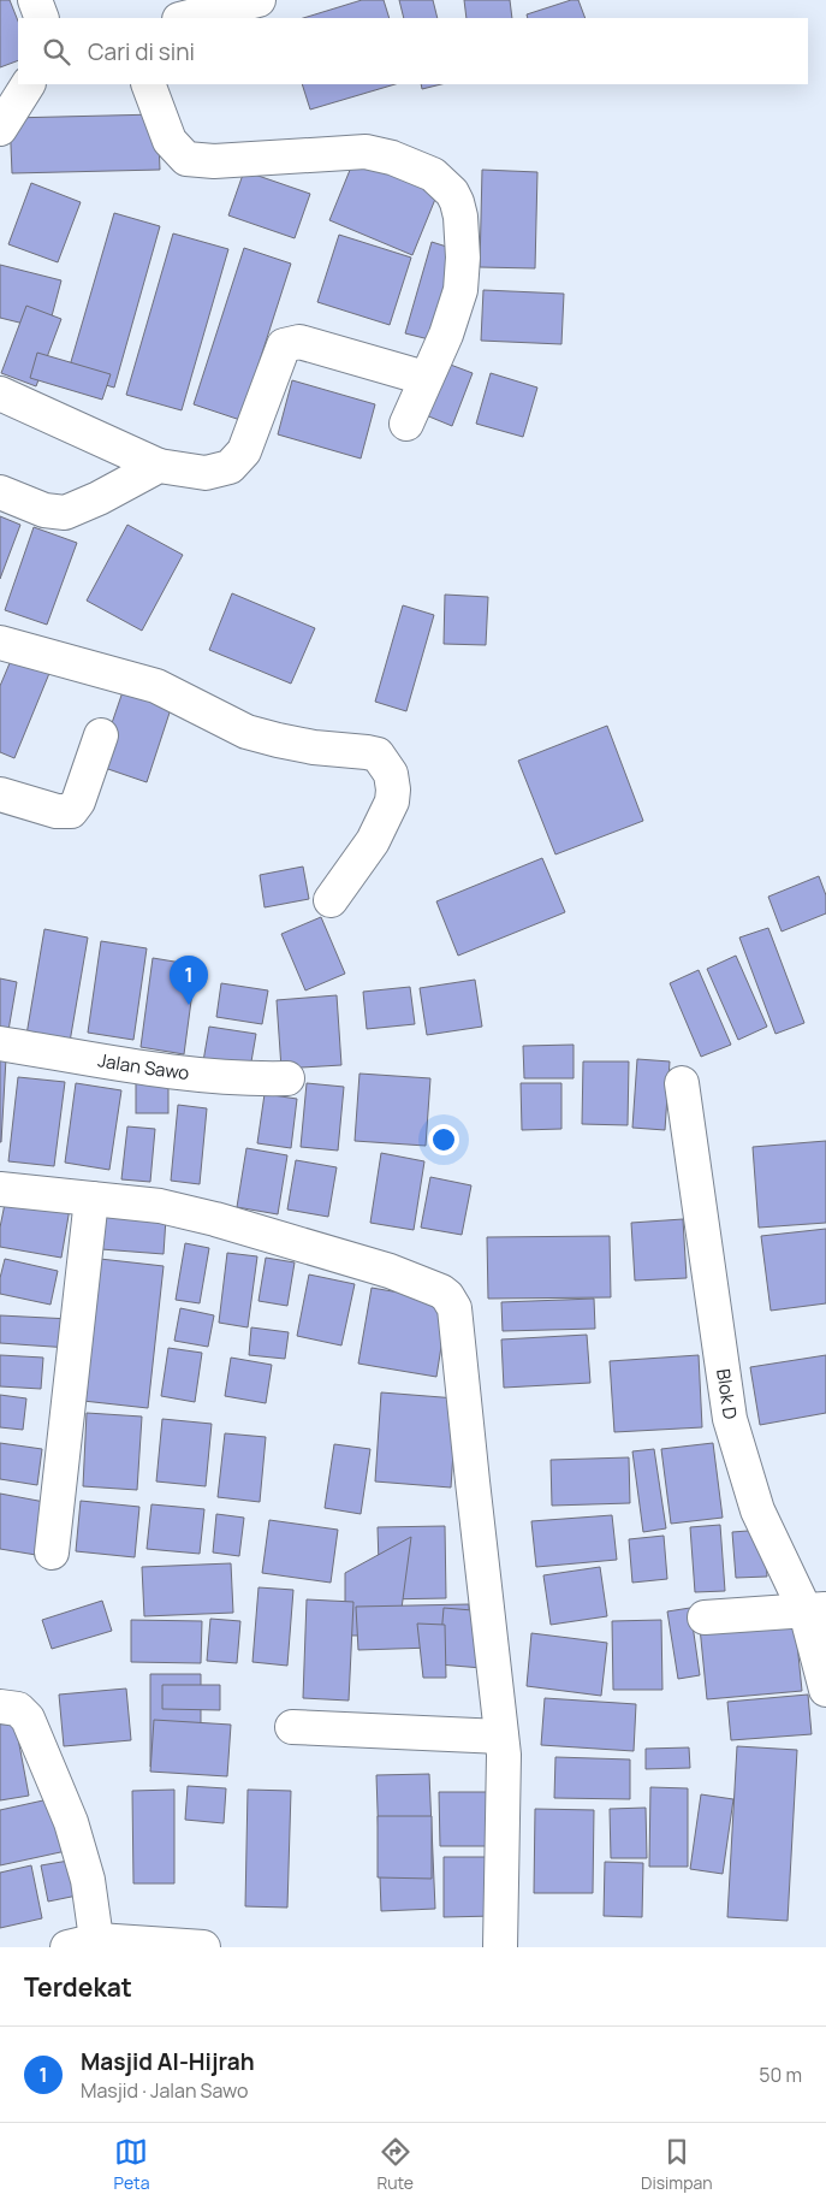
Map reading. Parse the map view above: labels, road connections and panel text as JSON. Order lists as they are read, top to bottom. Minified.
{"streets":{"street":["Jalan Sawo","Blok D"]},"page":{"search":"Cari di sini","pins":"1","heading":"Terdekat","list":[{"mark":"1","name":"Masjid Al-Hijrah","note":"Masjid · Jalan Sawo","value":"50 m"}],"nav":["Peta","Rute","Disimpan"]}}
